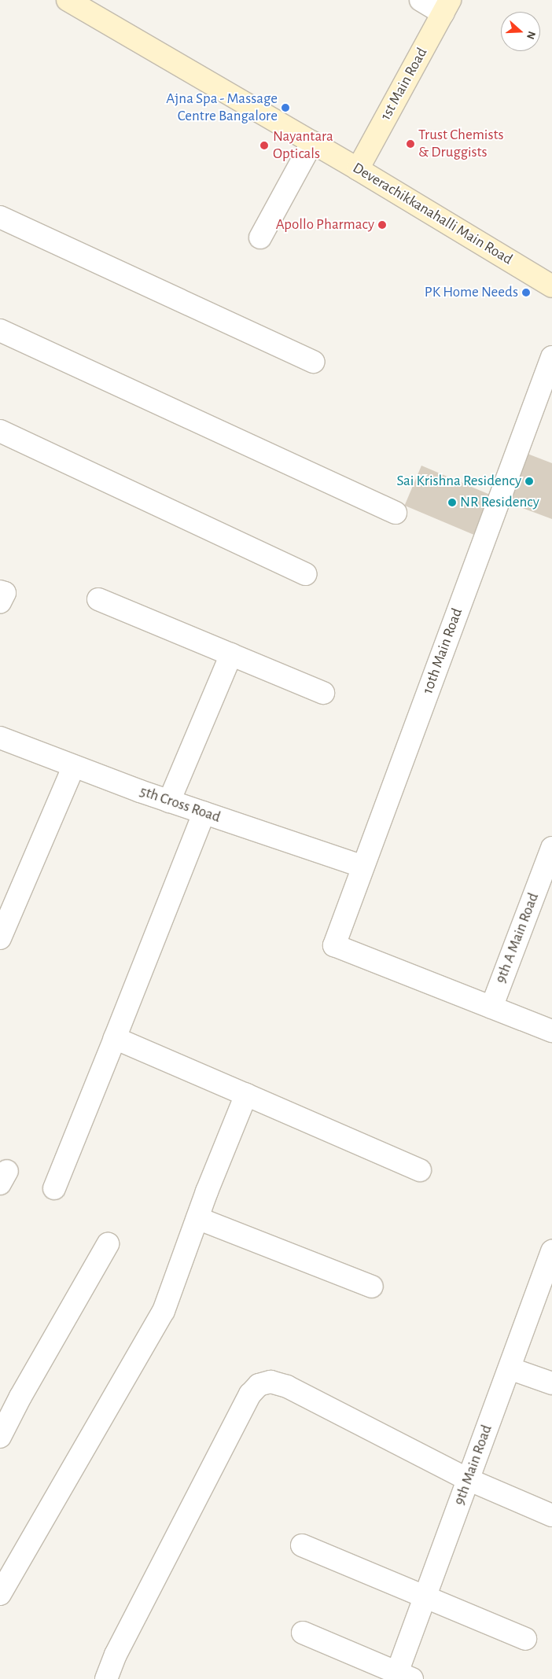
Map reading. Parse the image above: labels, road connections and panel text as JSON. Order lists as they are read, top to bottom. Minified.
{"streets":{"street":["1st Main Road","Deverachikkanahalli Main Road","10th Main Road","5th Cross Road","9th A Main Road","9th Main Road"]},"crossings":[["1st Main Road","Deverachikkanahalli Main Road"],["10th Main Road","5th Cross Road"],["10th Main Road","9th A Main Road"]],"places":["Ajna Spa - Massage Centre Bangalore","Trust Chemists & Druggists","Nayantara Opticals","Apollo Pharmacy","PK Home Needs","Sai Krishna Residency","NR Residency"],"north":"right"}
